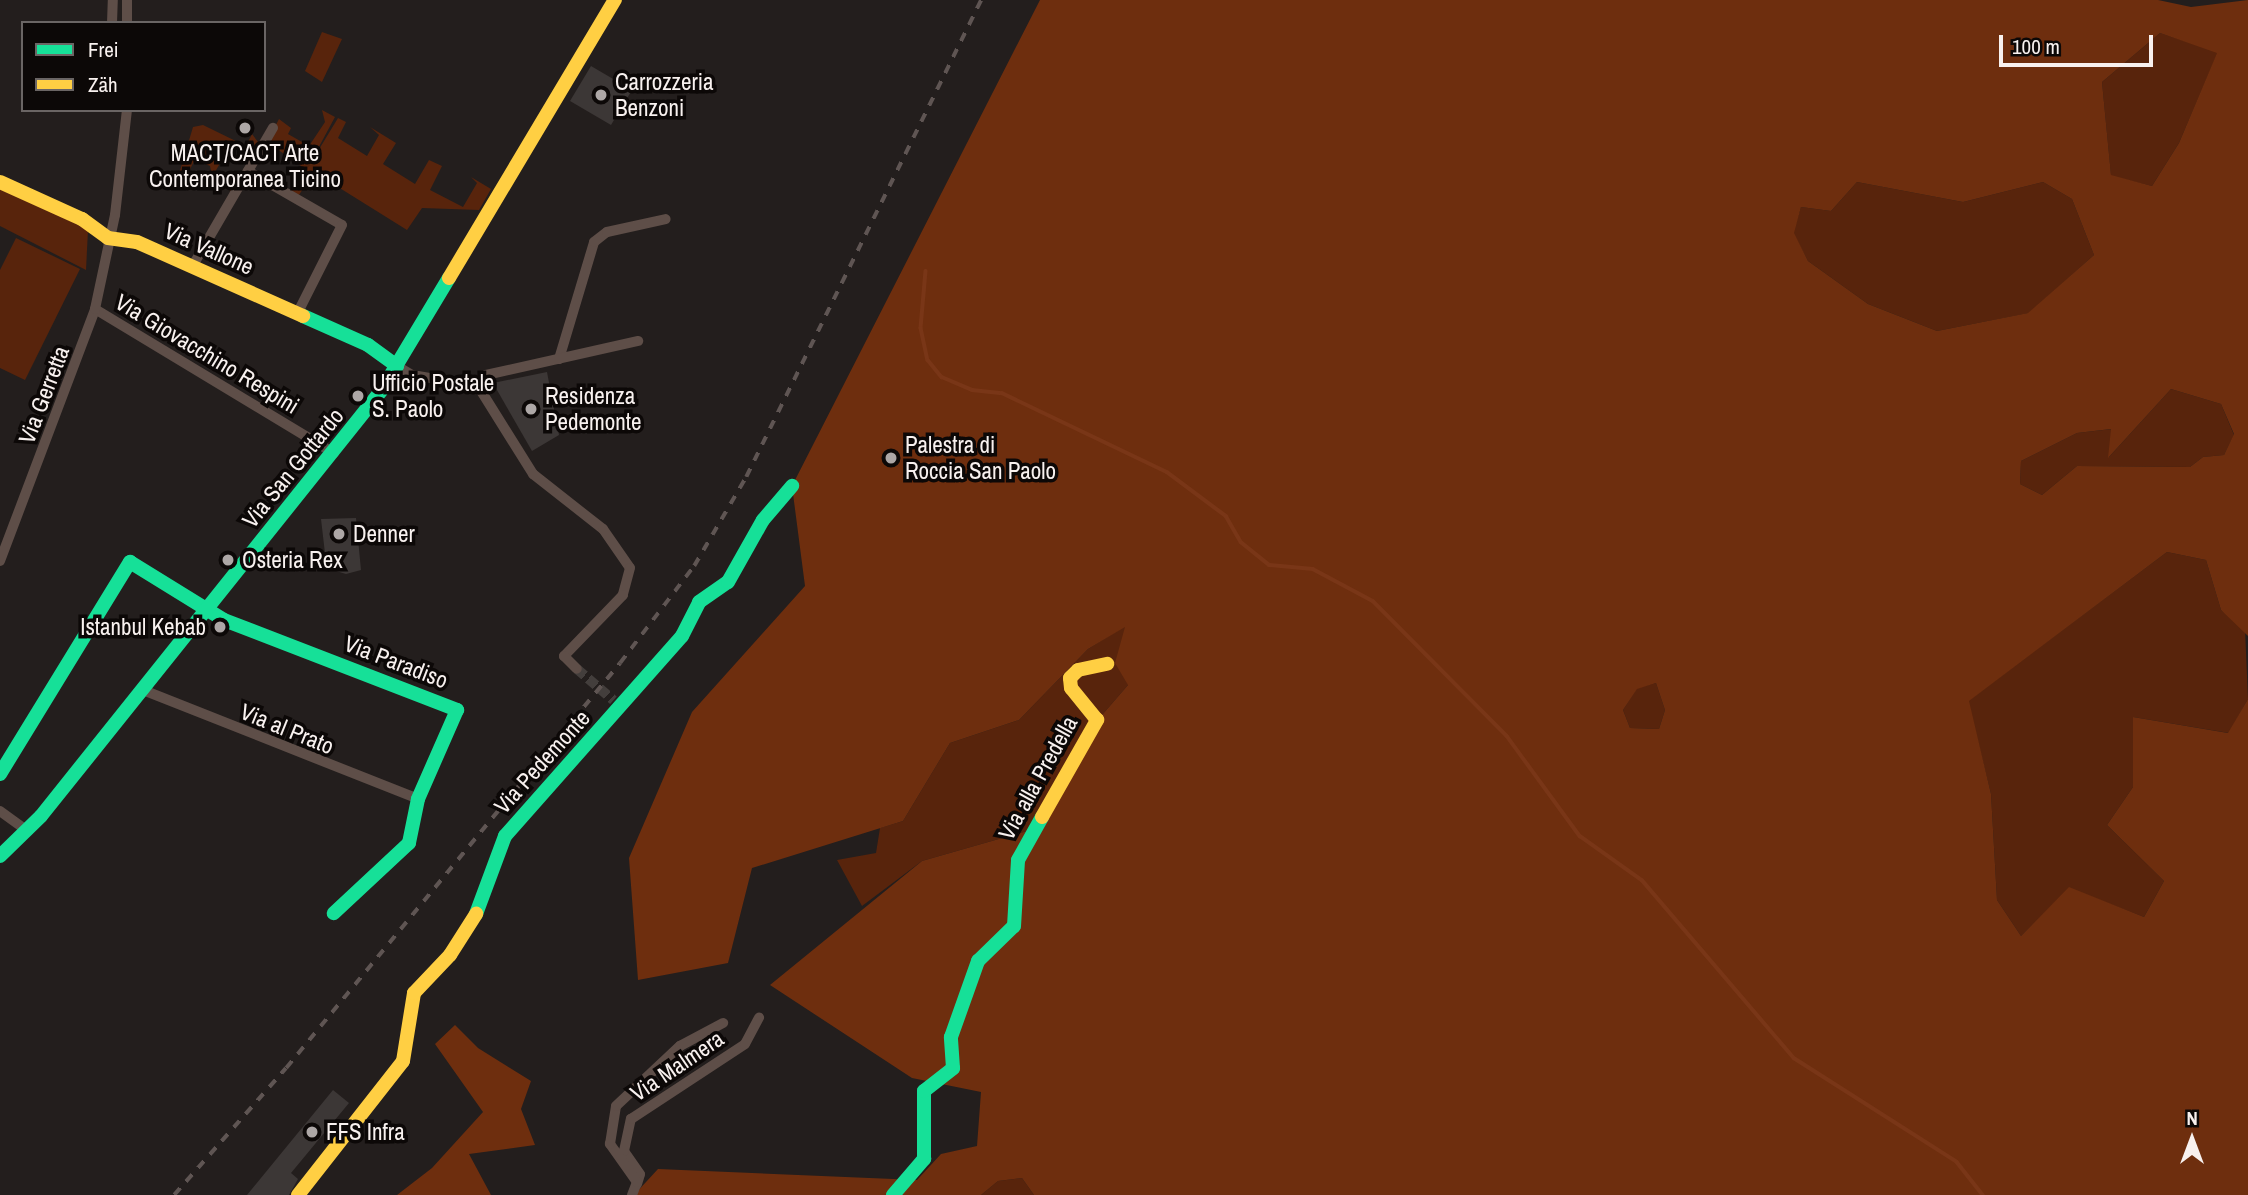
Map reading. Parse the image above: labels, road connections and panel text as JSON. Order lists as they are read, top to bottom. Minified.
{"streets":{"street":["Via Vallone","Via Giovacchino Respini","Via Gerretta","Via San Gottardo","Via Paradiso","Via al Prato","Via Pedemonte","Via alla Predella","Via Malmera"]},"crossings":[["Via Vallone","Via Gerretta"],["Via Vallone","Via San Gottardo"],["Via Giovacchino Respini","Via Gerretta"],["Via Giovacchino Respini","Via San Gottardo"],["Via San Gottardo","Via Paradiso"],["Via San Gottardo","Via al Prato"],["Via Paradiso","Via al Prato"]],"places":["Carrozzeria Benzoni","MACT/CACT Arte Contemporanea Ticino","Ufficio Postale S. Paolo","Residenza Pedemonte","Palestra di Roccia San Paolo","Denner","Osteria Rex","Istanbul Kebab","FFS Infra"],"legend":["Frei","Zäh"],"scale_bar":"100 m","north":"top"}
